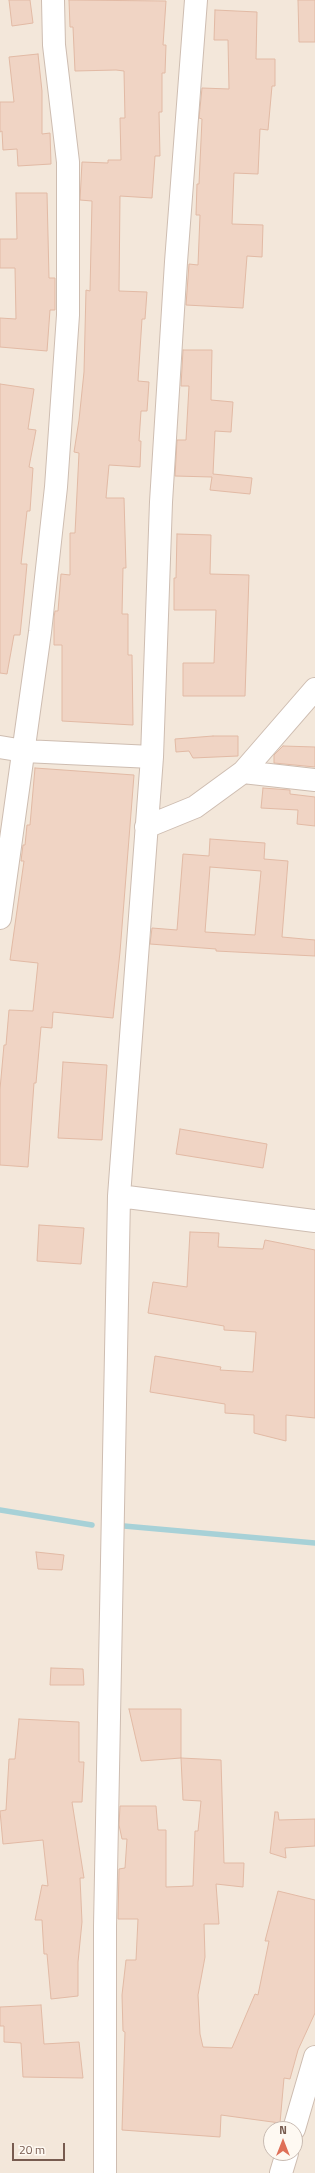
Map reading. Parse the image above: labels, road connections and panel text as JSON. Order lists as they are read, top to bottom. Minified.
{"scale_bar":"20 m","north":"top"}
